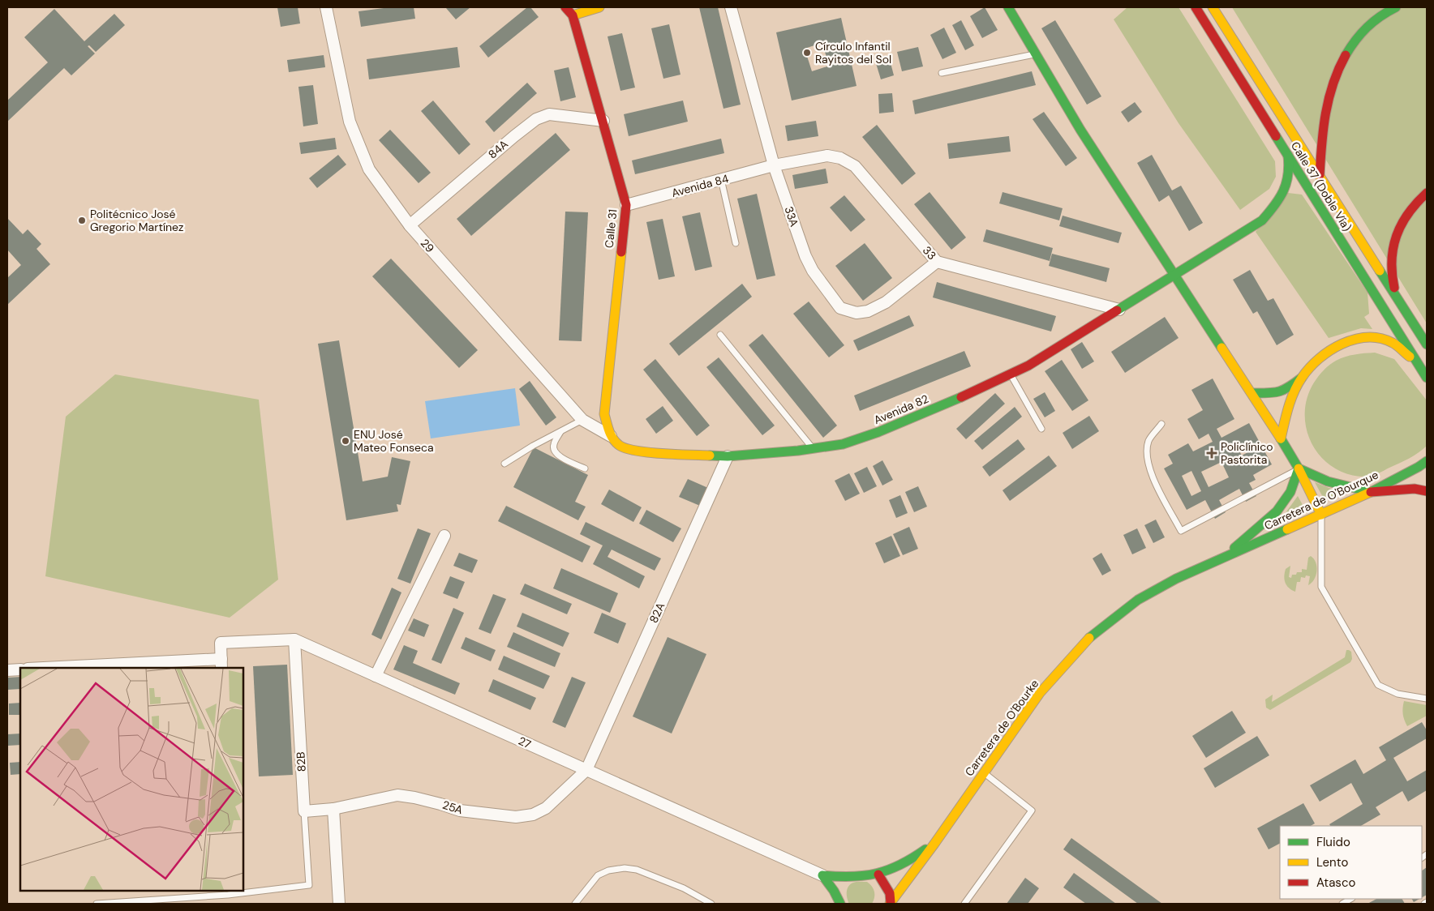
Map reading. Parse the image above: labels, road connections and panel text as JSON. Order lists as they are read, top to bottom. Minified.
{"streets":{"main road":["Calle 37 (Doble Vía)","Calle 31","Avenida 82","Carretera de O'Bourque","Carretera de O'Bourke"],"street":["84A","Avenida 84","33A","29","33","82A","27","82B","25A"]},"crossings":[["84A","Calle 31"],["84A","29"],["Avenida 84","33A"],["Avenida 84","Calle 31"],["Avenida 84","33"],["Calle 37 (Doble Vía)","Avenida 82"],["33A","33"],["Calle 31","29"],["Calle 31","Avenida 82"],["29","Avenida 82"],["33","Avenida 82"],["Avenida 82","82A"],["Carretera de O'Bourque","Carretera de O'Bourke"],["82A","27"],["82A","25A"],["27","82B"],["27","25A"],["82B","25A"]],"places":{"other":["Círculo Infantil Rayitos del Sol","Politécnico José Gregorio Martínez","ENU José Mateo Fonseca"],"health":["Policlínico Pastorita"]},"legend":["Fluido","Lento","Atasco"]}
